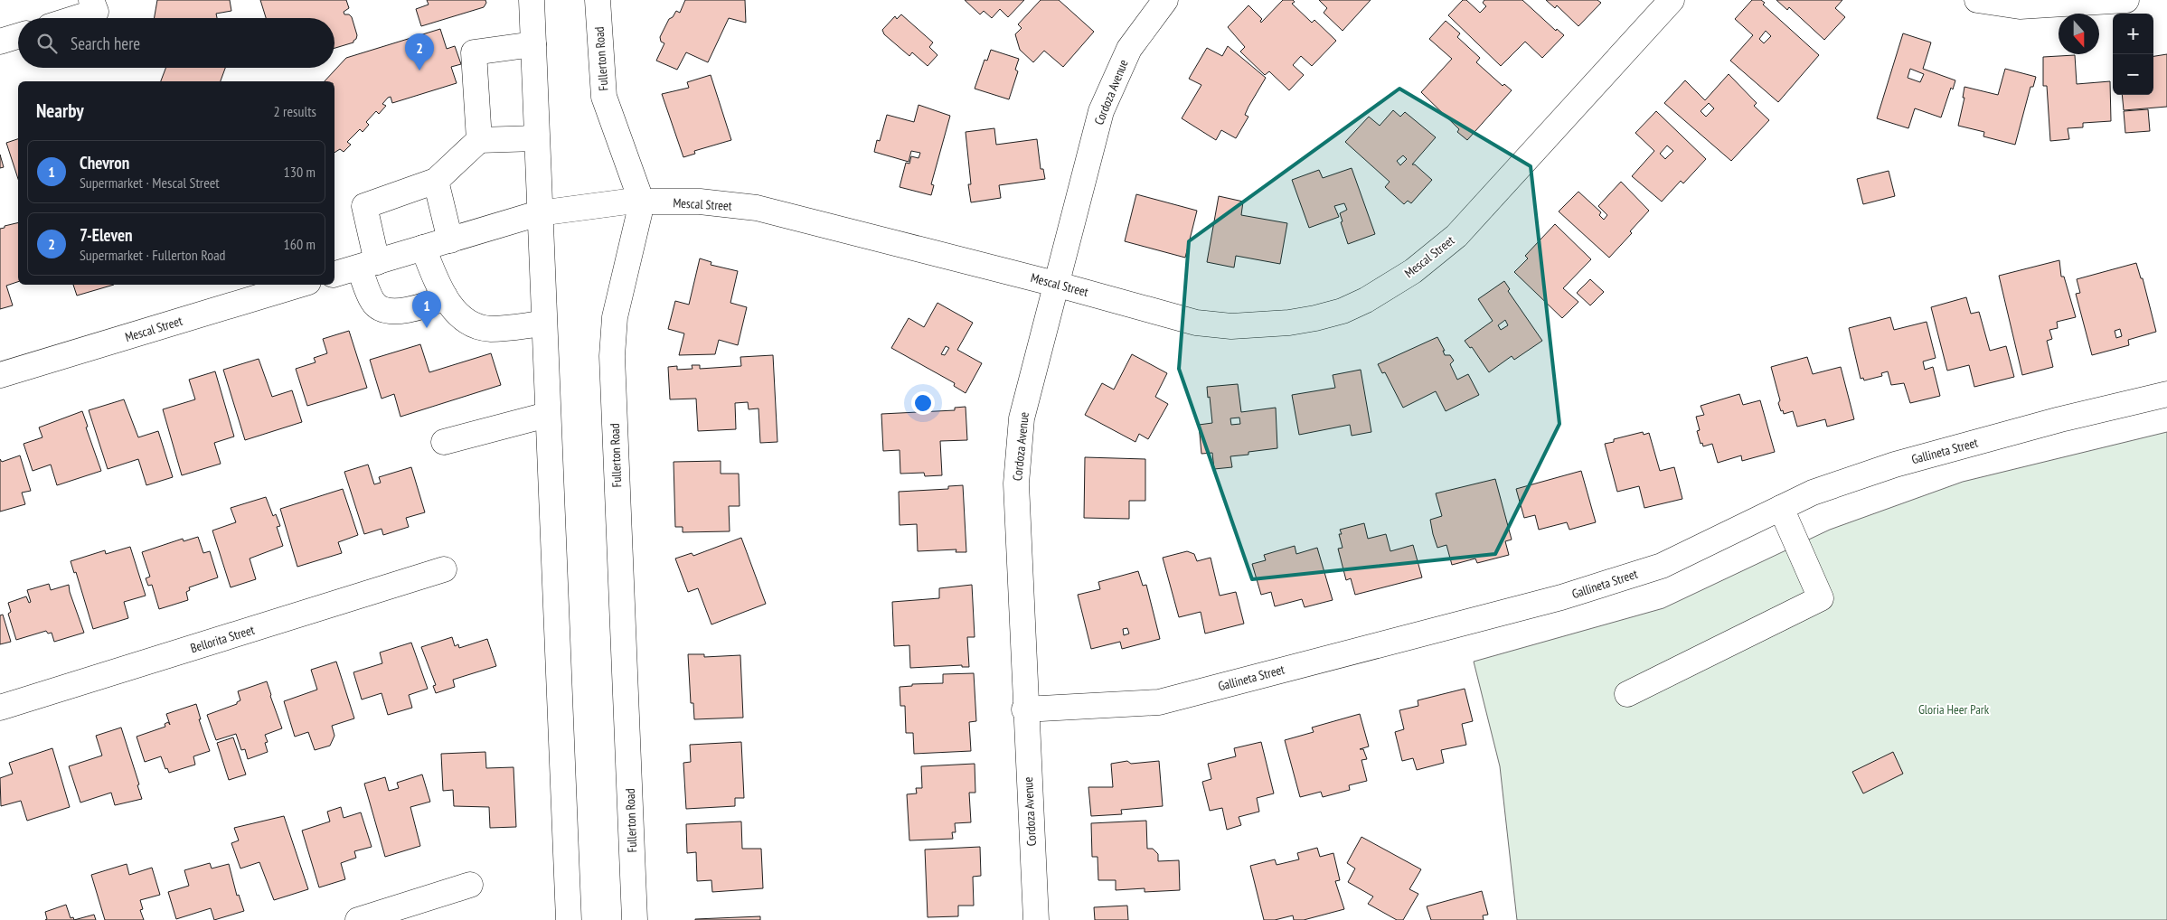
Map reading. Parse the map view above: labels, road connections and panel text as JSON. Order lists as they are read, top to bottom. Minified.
{"streets":{"street":["Fullerton Road","Cordoza Avenue","Mescal Street","Gallineta Street","Bellorita Street"]},"crossings":[["Fullerton Road","Mescal Street"],["Cordoza Avenue","Mescal Street"],["Cordoza Avenue","Gallineta Street"]],"parks":["Gloria Heer Park"],"north":"bottom","page":{"map_buttons":["+","−"],"search":"Search here","pins":["2","1"],"heading":["Nearby","2 results"],"list":[{"mark":"1","name":"Chevron","note":"Supermarket · Mescal Street","value":"130 m"},{"mark":"2","name":"7-Eleven","note":"Supermarket · Fullerton Road","value":"160 m"}]}}
